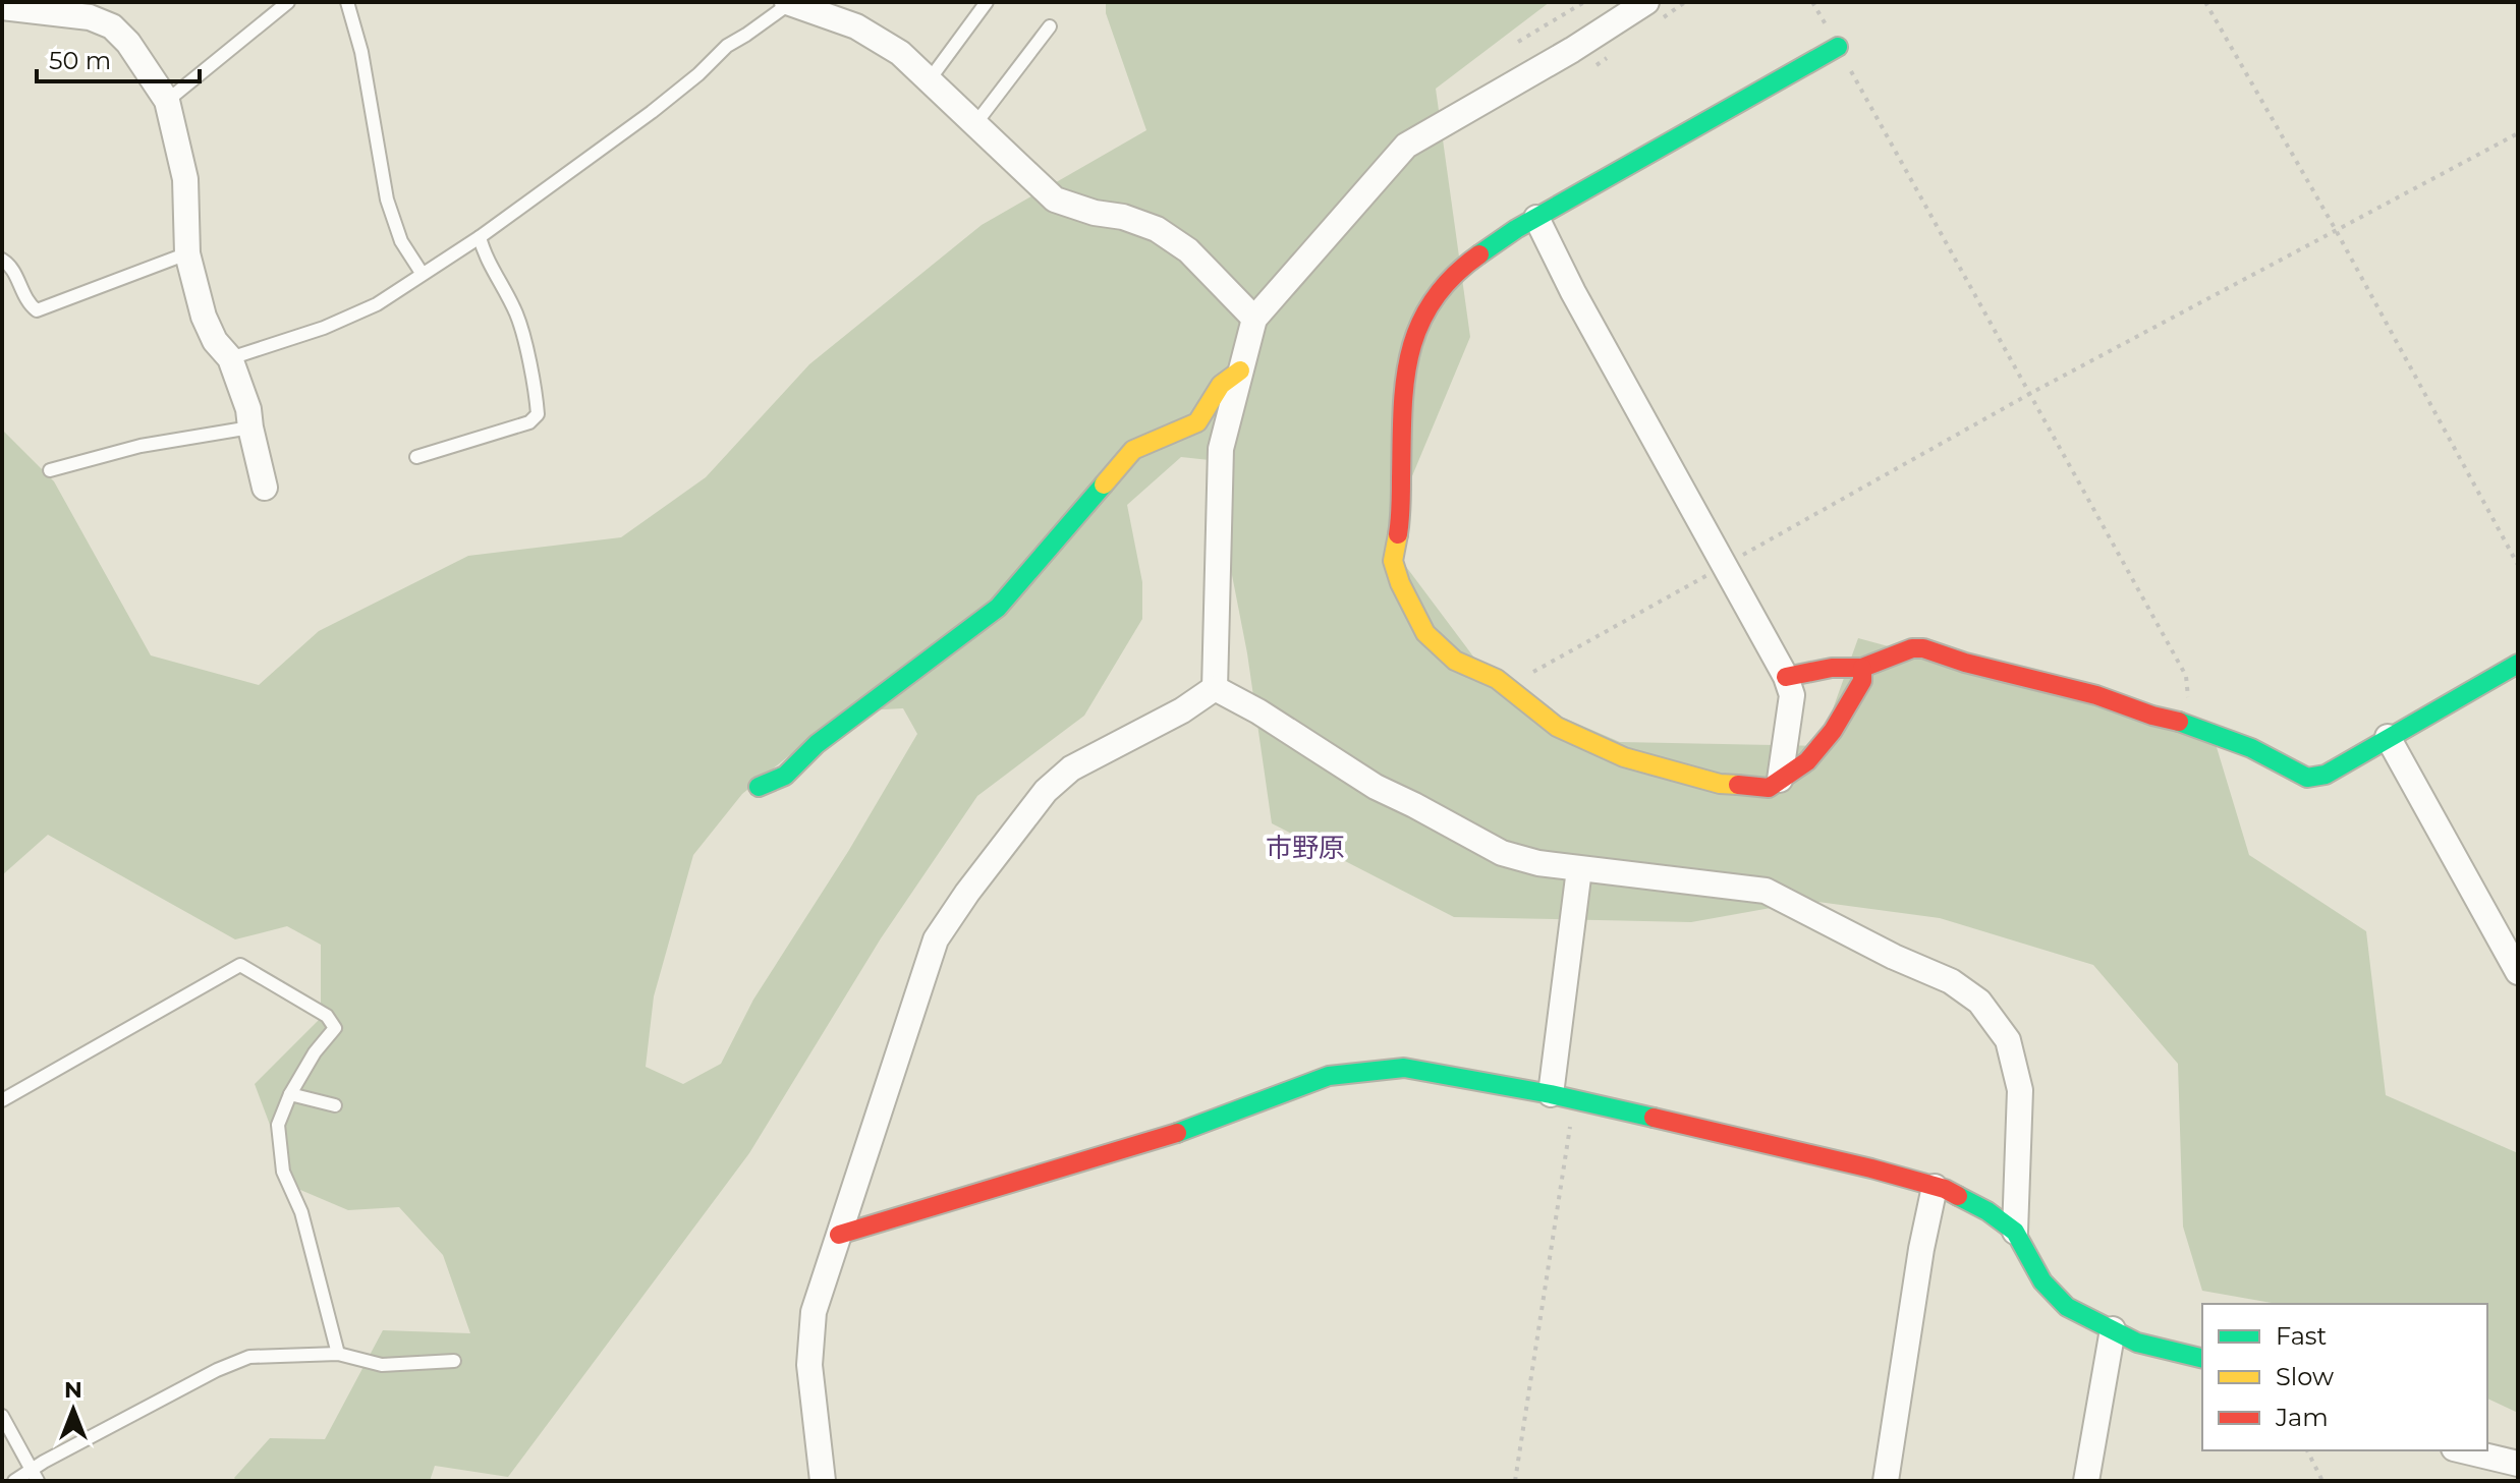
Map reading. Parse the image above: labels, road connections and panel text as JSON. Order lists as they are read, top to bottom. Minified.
{"districts":["市野原"],"legend":["Fast","Slow","Jam"],"scale_bar":"50 m","north":"top"}
